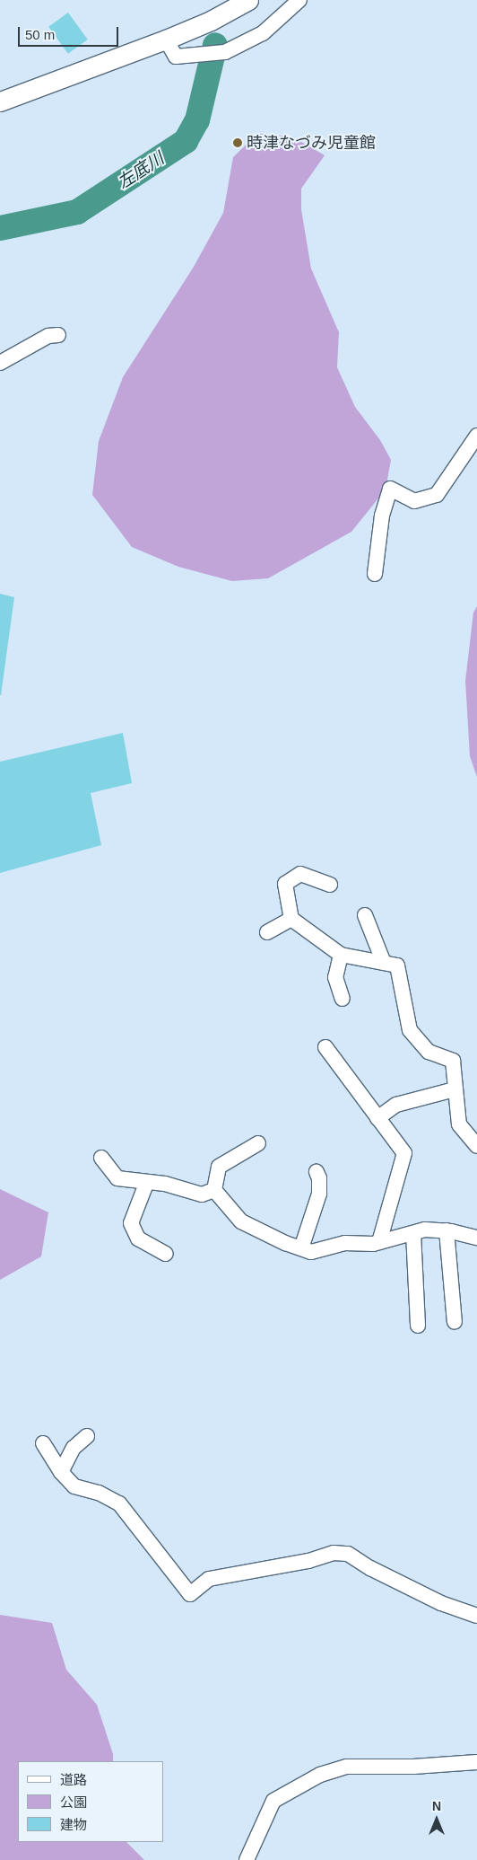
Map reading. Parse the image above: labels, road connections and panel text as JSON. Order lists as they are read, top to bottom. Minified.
{"water":["左底川"],"places":["時津なづみ児童館"],"legend":["道路","公園","建物"],"scale_bar":"50 m","north":"top"}
